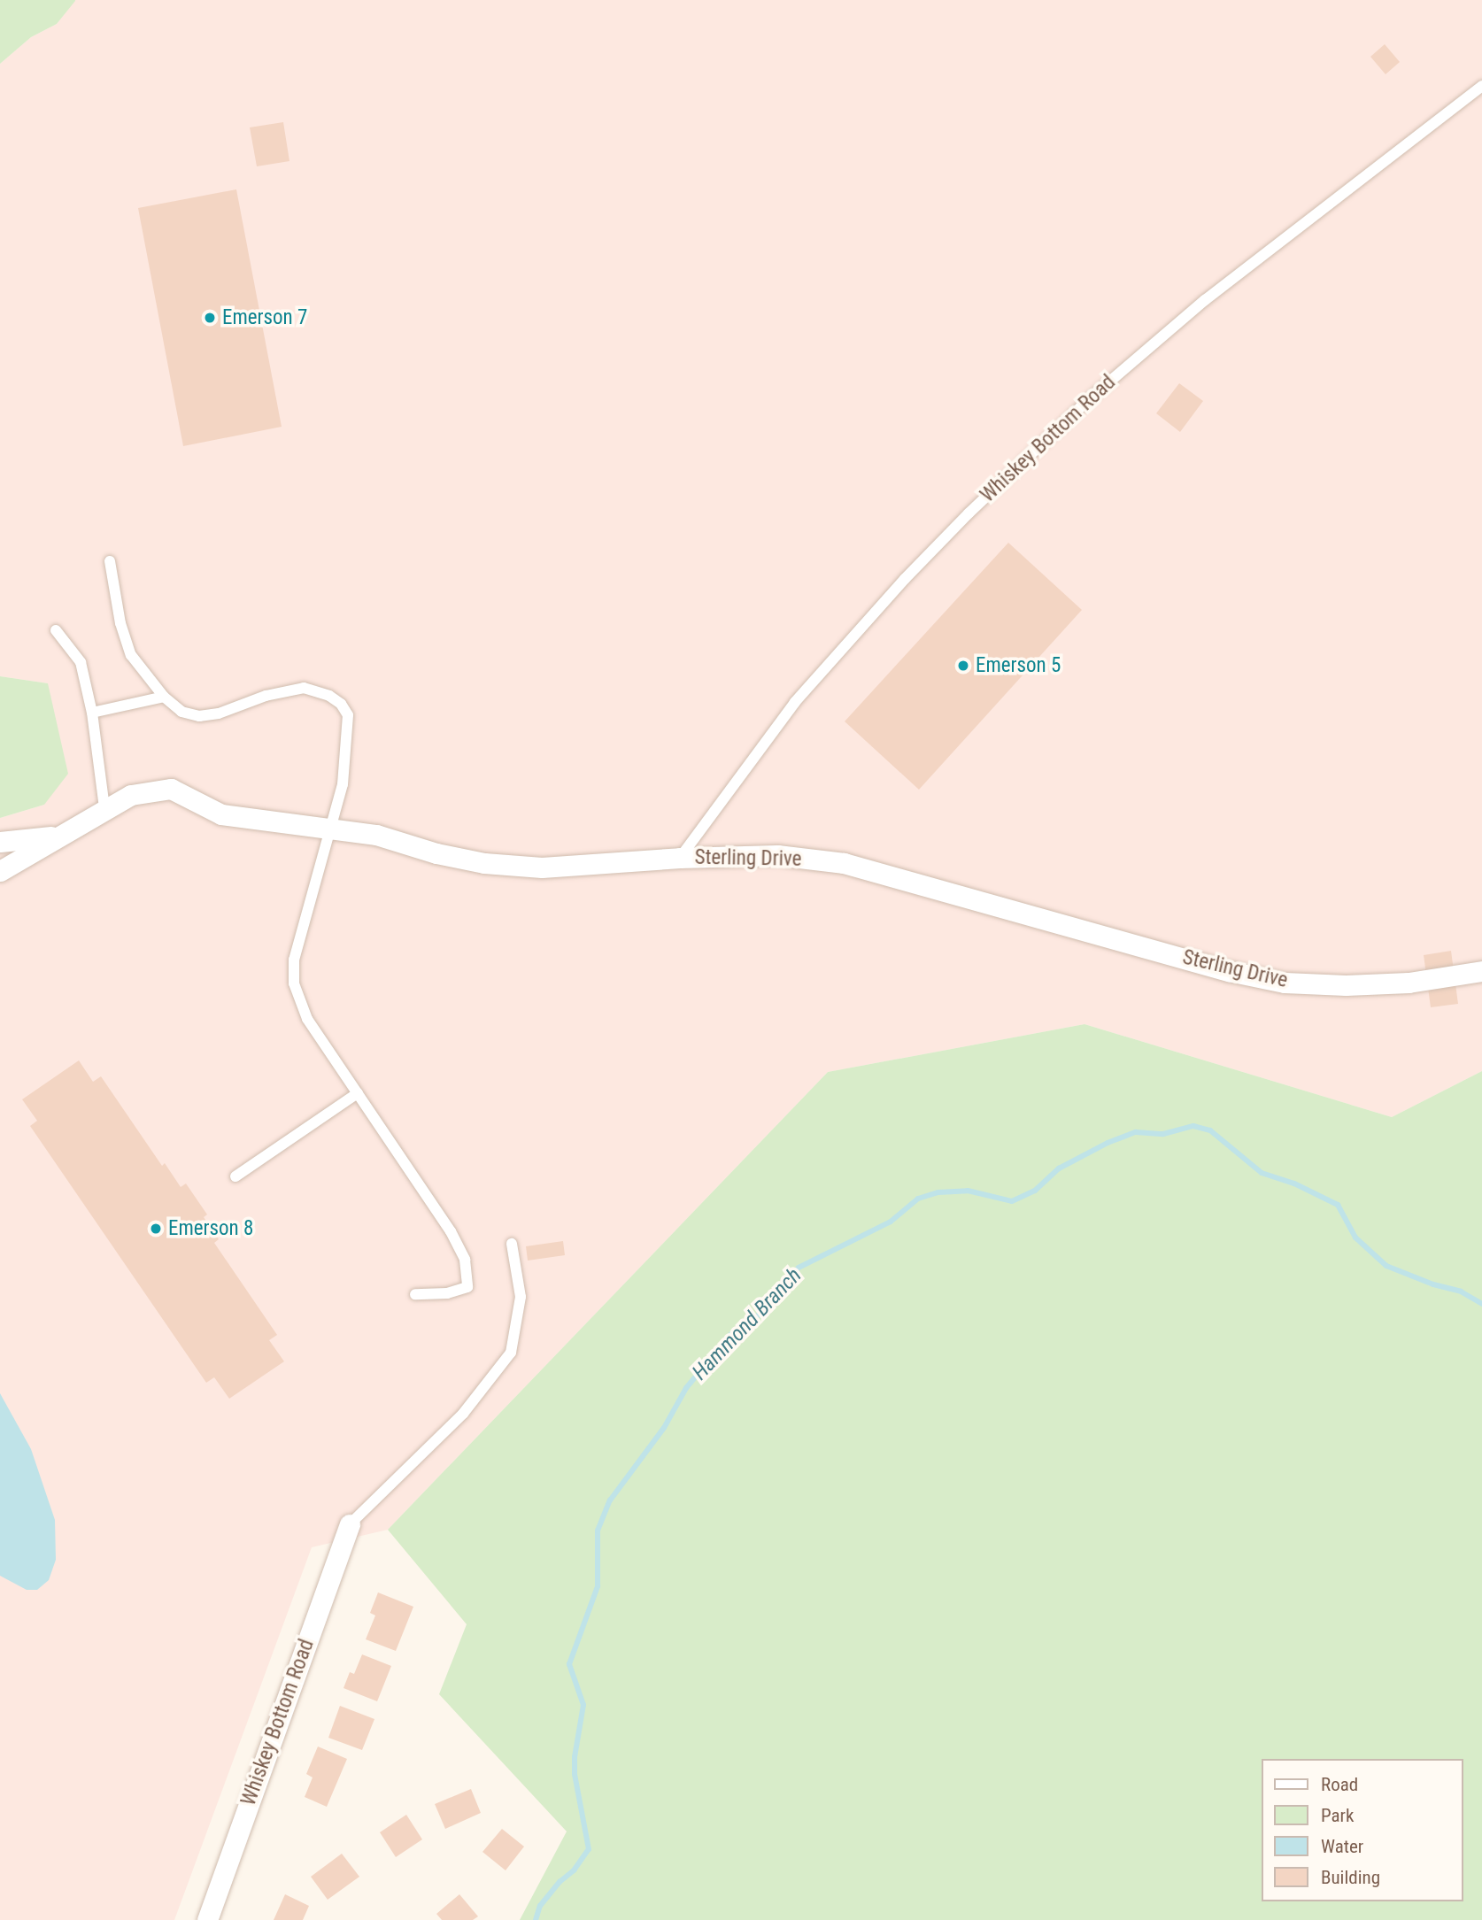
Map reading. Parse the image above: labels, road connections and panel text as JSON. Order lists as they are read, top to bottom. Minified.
{"streets":{"street":["Whiskey Bottom Road","Sterling Drive"]},"crossings":[["Whiskey Bottom Road","Sterling Drive"]],"water":["Hammond Branch"],"places":["Emerson 7","Emerson 5","Emerson 8"],"legend":["Road","Park","Water","Building"]}
